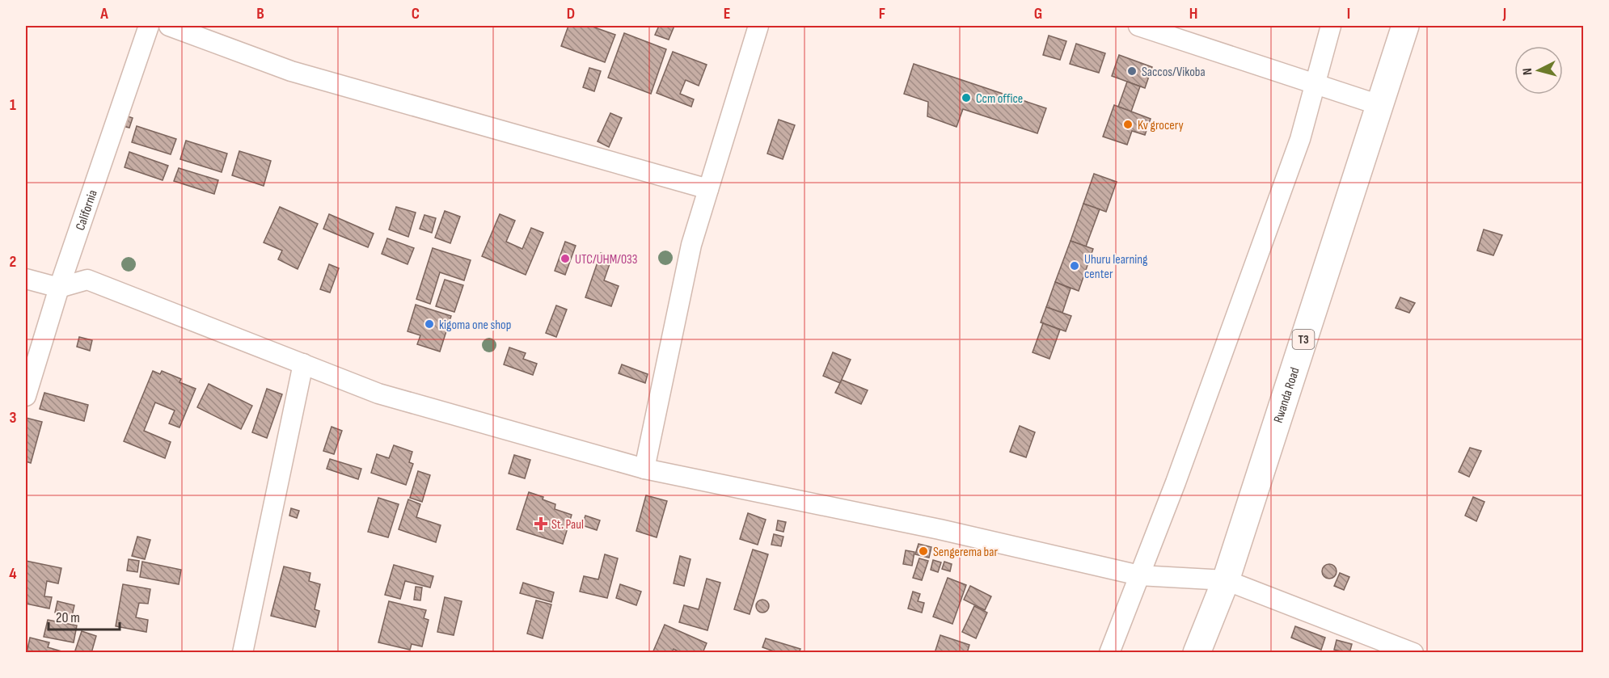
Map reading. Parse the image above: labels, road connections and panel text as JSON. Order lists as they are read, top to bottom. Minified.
{"streets":{"highway":["T3","Rwanda Road"],"street":["California"]},"places":{"other":["Saccos/Vikoba","Ccm office","Kv grocery","UTC/UHM/033","Uhuru learning center","kigoma one shop","Sengerema bar"],"health":["St. Paul"]},"scale_bar":"20 m","north":"left","grid":{"columns":["A","B","C","D","E","F","G","H","I","J"],"rows":["1","2","3","4"]}}
